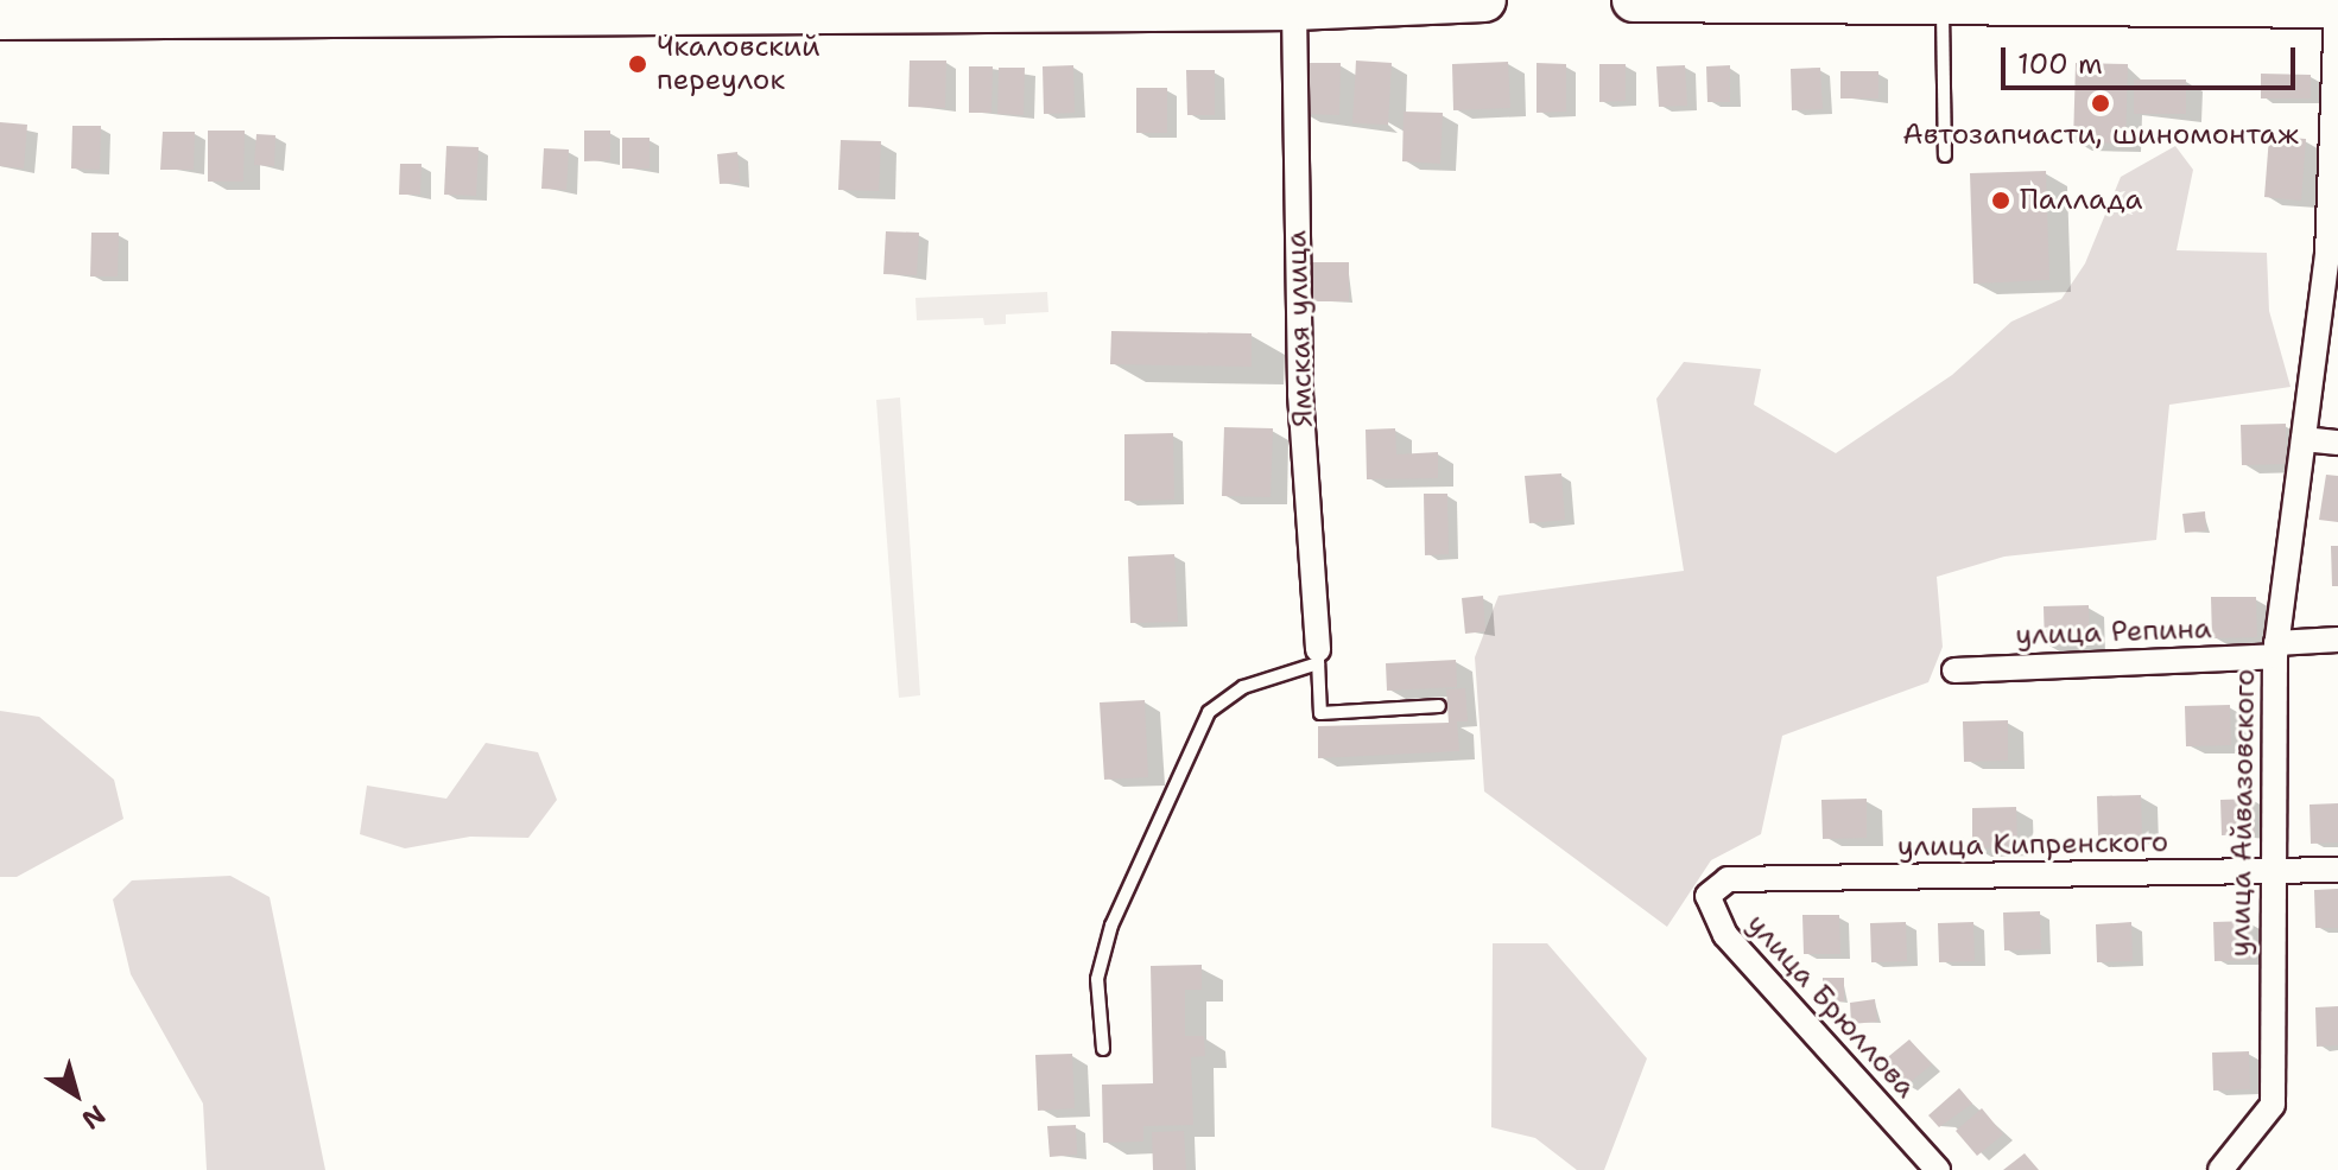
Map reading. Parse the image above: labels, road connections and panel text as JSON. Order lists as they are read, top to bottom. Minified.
{"streets":{"street":["Ямская улица","улица Репина","улица Айвазовского","улица Кипренского","улица Брюллова"]},"crossings":[["улица Репина","улица Айвазовского"],["улица Айвазовского","улица Кипренского"],["улица Кипренского","улица Брюллова"]],"places":["Чкаловский переулок","Автозапчасти, шиномонтаж","Паллада"],"scale_bar":"100 m","north":"bottom right"}
